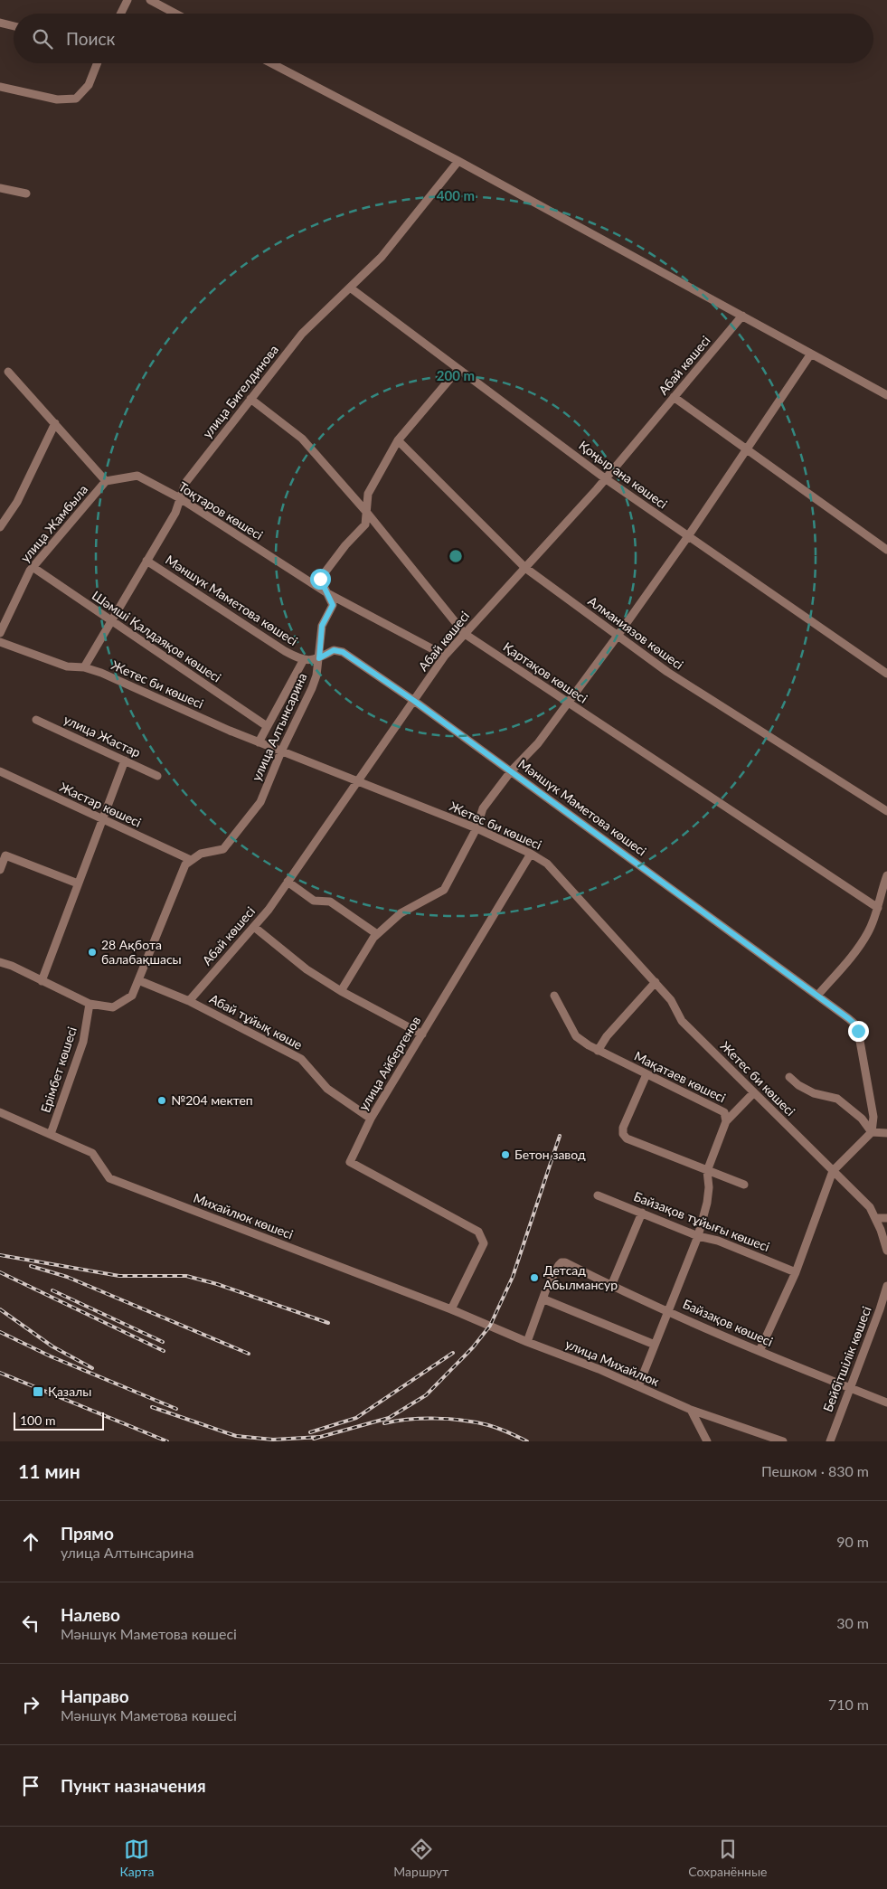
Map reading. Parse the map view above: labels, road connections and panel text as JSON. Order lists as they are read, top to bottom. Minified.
{"streets":{"street":["Абай көшесі","улица Бигелдинова","Қоңыр ана көшесі","Тоқтаров көшесі","улица Жамбыла","Мәншүк Маметова көшесі","Алманиязов көшесі","Шәмші Қалдаяқов көшесі","Қартақов көшесі","Жетес би көшесі","улица Алтынсарина","улица Жастар","Жастар көшесі","Абай тұйық көше","улица Айбергенов","Ерімбет көшесі","Мақатаев көшесі","Михайлюк көшесі","Байзақов тұйығы көшесі","Байзақов көшесі","Бейбітшілік көшесі","улица Михайлюк"]},"crossings":[["Абай көшесі","Қоңыр ана көшесі"],["Абай көшесі","Тоқтаров көшесі"],["Абай көшесі","Мәншүк Маметова көшесі"],["Абай көшесі","Алманиязов көшесі"],["Абай көшесі","Қартақов көшесі"],["Абай көшесі","Жетес би көшесі"],["Абай көшесі","Абай тұйық көше"],["улица Бигелдинова","Қоңыр ана көшесі"],["улица Бигелдинова","Тоқтаров көшесі"],["улица Бигелдинова","Мәншүк Маметова көшесі"],["улица Бигелдинова","Шәмші Қалдаяқов көшесі"],["улица Бигелдинова","Қартақов көшесі"],["улица Бигелдинова","Жетес би көшесі"],["Қоңыр ана көшесі","улица Алтынсарина"],["Тоқтаров көшесі","улица Жамбыла"],["Тоқтаров көшесі","улица Алтынсарина"],["улица Жамбыла","Шәмші Қалдаяқов көшесі"],["Мәншүк Маметова көшесі","улица Алтынсарина"],["Алманиязов көшесі","улица Алтынсарина"],["Қартақов көшесі","улица Алтынсарина"],["Жетес би көшесі","улица Алтынсарина"],["Жетес би көшесі","улица Айбергенов"],["улица Алтынсарина","Жастар көшесі"],["Абай тұйық көше","улица Айбергенов"],["улица Айбергенов","Михайлюк көшесі"],["Ерімбет көшесі","Михайлюк көшесі"],["Мақатаев көшесі","Байзақов тұйығы көшесі"],["Мақатаев көшесі","Байзақов көшесі"],["Мақатаев көшесі","улица Михайлюк"],["Михайлюк көшесі","улица Михайлюк"],["Байзақов көшесі","Бейбітшілік көшесі"]],"places":{"other":["28 Ақбота балабақшасы","№204 мектеп","Бетон завод","Детсад Абылмансур"],"transit":["Қазалы"]},"scale_bar":"100 m","page":{"search":"Поиск","scale":"100 m","heading":["11 мин","Пешком · 830 m"],"list":[["Прямо","улица Алтынсарина","90 m"],["Налево","Мәншүк Маметова көшесі","30 m"],["Направо","Мәншүк Маметова көшесі","710 m"],"Пункт назначения"],"nav":["Карта","Маршрут","Сохранённые"]},"rings":["400 m","200 m"]}
